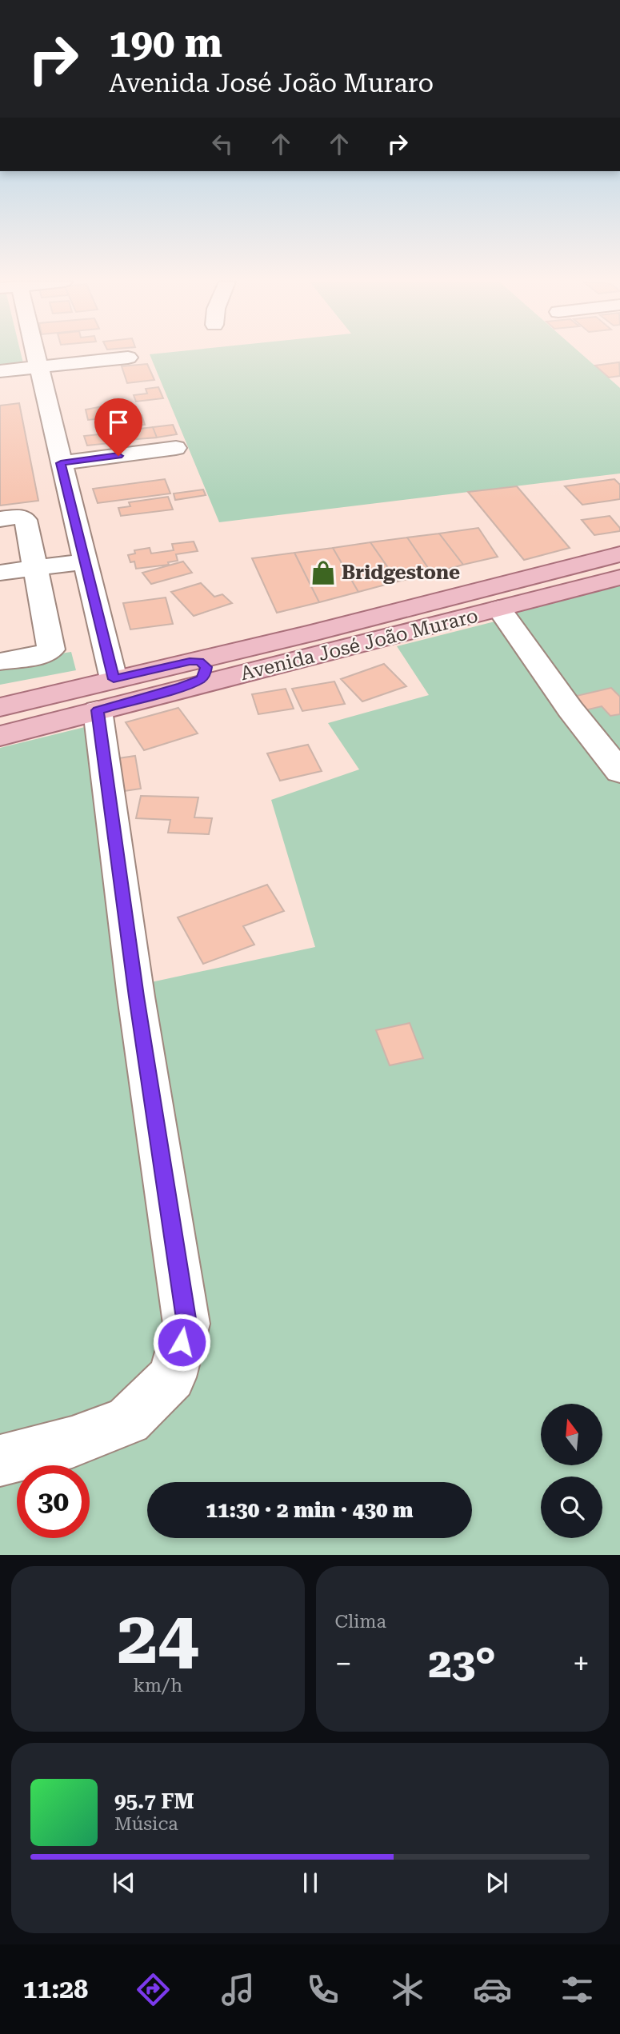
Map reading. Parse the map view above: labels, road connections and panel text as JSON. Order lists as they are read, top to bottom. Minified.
{"streets":{"main road":["Avenida José João Muraro"]},"places":{"shop":["Bridgestone"]},"north":"top","page":{"turn":["190 m","Avenida José João Muraro"],"limit":"30","trip":"11:30 · 2 min · 430 m","tile":[["24","km/h"],"Clima"],"heat":["−","23°","+"],"song":["95.7 FM","Música"],"tabs":"11:28"}}
